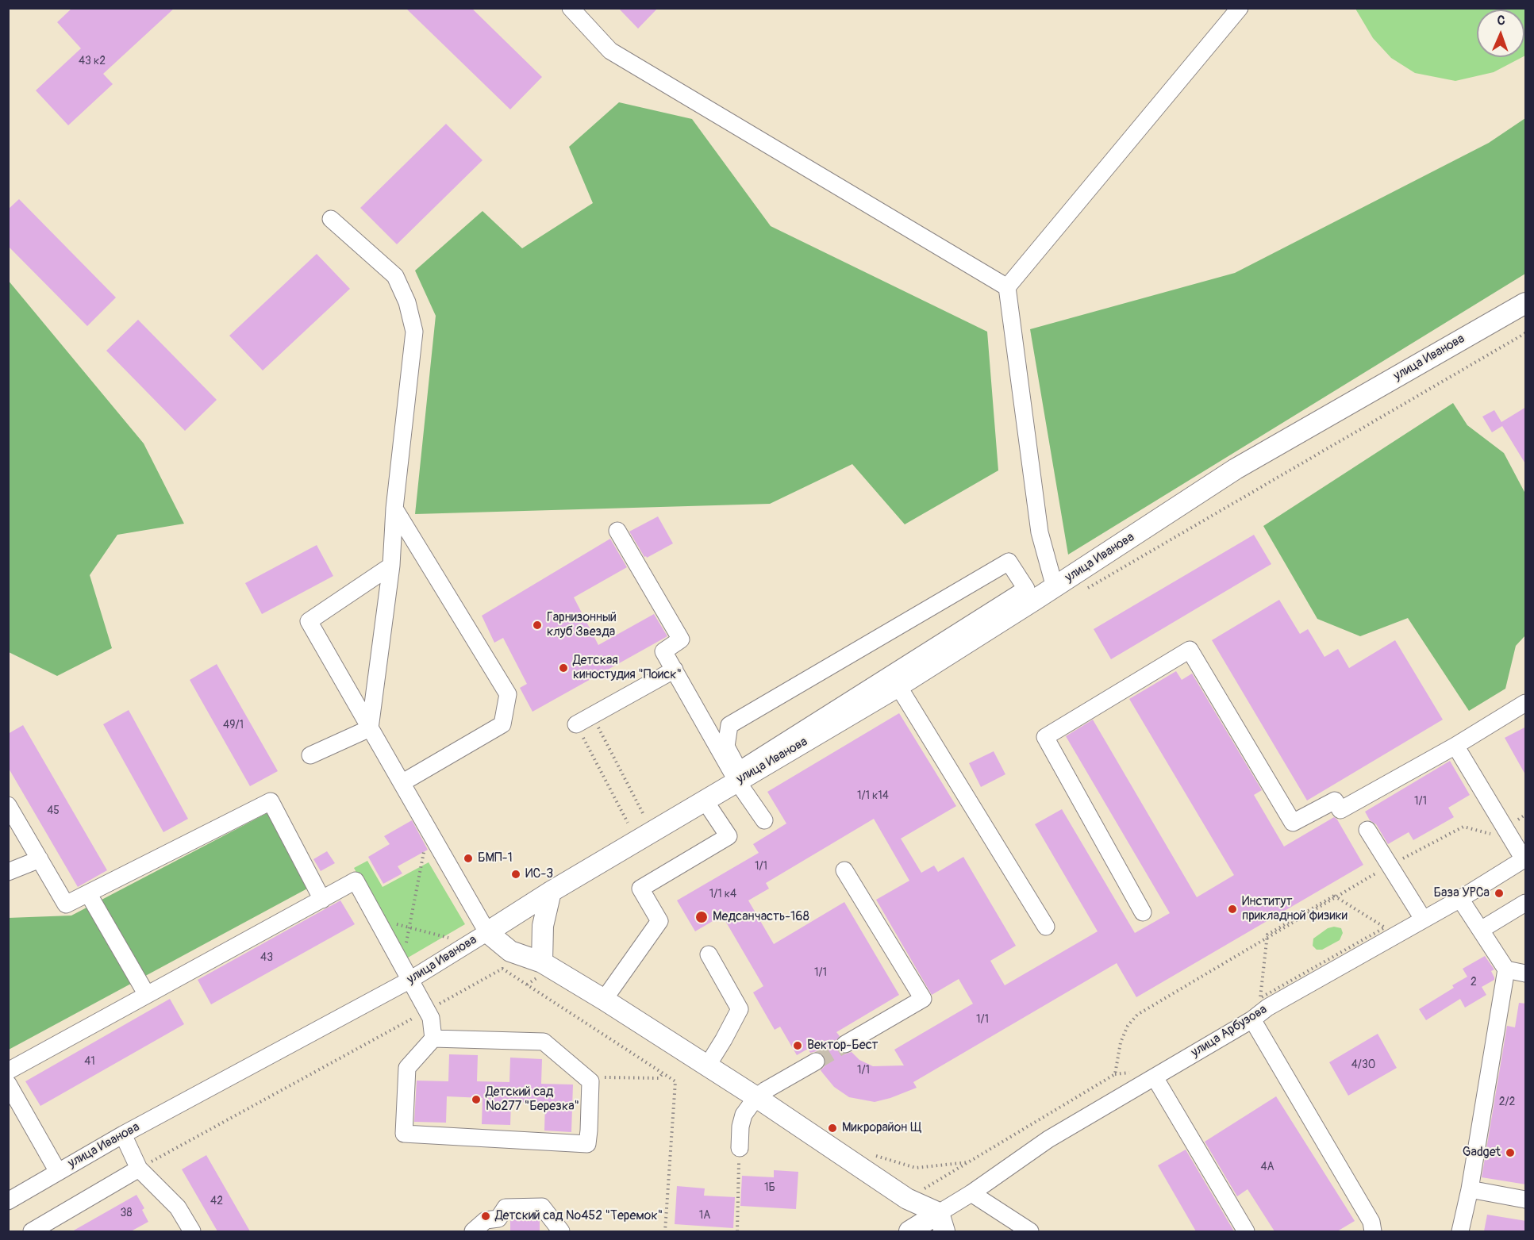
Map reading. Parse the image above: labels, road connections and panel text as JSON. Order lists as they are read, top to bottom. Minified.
{"streets":{"main road":["улица Иванова","улица Арбузова"]},"places":["Гарнизонный клуб Звезда","Детская киностудия \"Поиск\"","БМП-1","ИС-3","База УРСа","Институт прикладной физики","Медсанчасть-168","Вектор-Бeст","Детский сад №277 \"Березка\"","Микрорайон Щ","Gadget","Детский сад №452 \"Теремок\""],"house_numbers":["43 к2","49/1","1/1 к14","1/1","45","1/1","1/1 к4","43","1/1","2","1/1","41","4/30","1/1","2/2","4А","1Б","42","38","1А"],"north":"top"}
